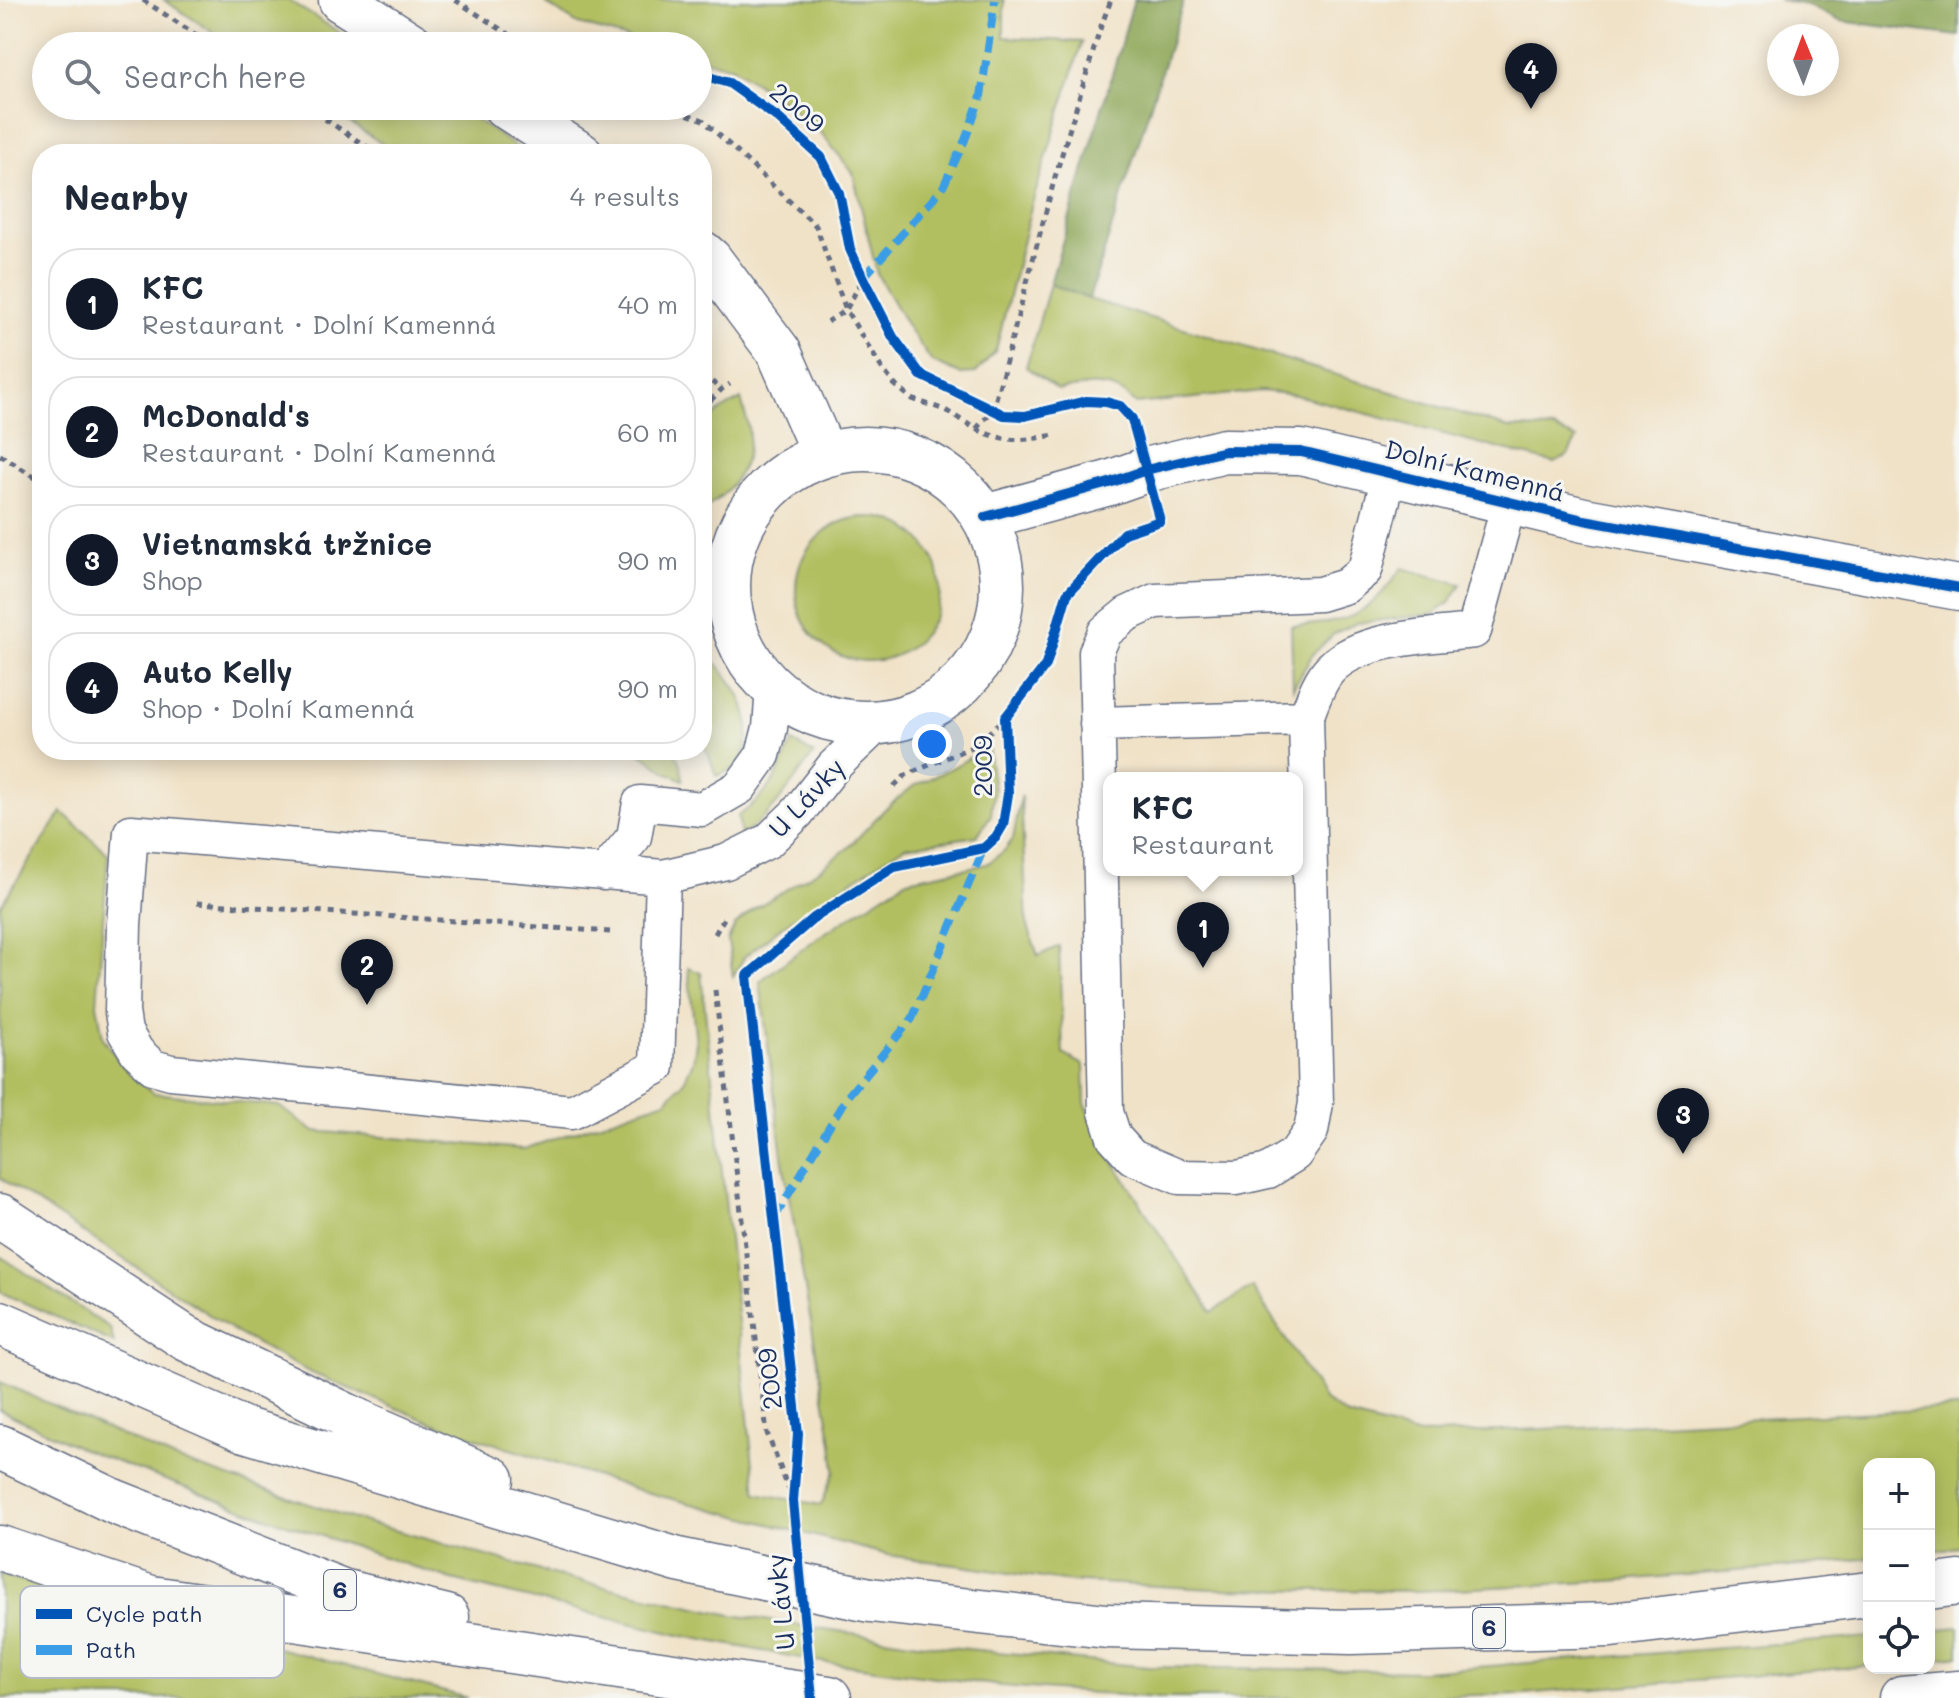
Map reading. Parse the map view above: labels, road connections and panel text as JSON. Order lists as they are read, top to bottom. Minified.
{"streets":{"main road":["Dolní Kamenná","6"],"lane":["U Lávky"],"cycle path":["2009"]},"crossings":[["Dolní Kamenná","U Lávky"]],"legend":["Cycle path","Path"],"north":"top","page":{"search":"Search here","pins":["4","1","2","3"],"heading":["Nearby","4 results"],"list":[{"mark":"1","name":"KFC","note":"Restaurant · Dolní Kamenná","value":"40 m"},{"mark":"2","name":"McDonald's","note":"Restaurant · Dolní Kamenná","value":"60 m"},{"mark":"3","name":"Vietnamská tržnice","note":"Shop","value":"90 m"},{"mark":"4","name":"Auto Kelly","note":"Shop · Dolní Kamenná","value":"90 m"}],"popup":["KFC","Restaurant"],"map_buttons":["+","−"]}}
